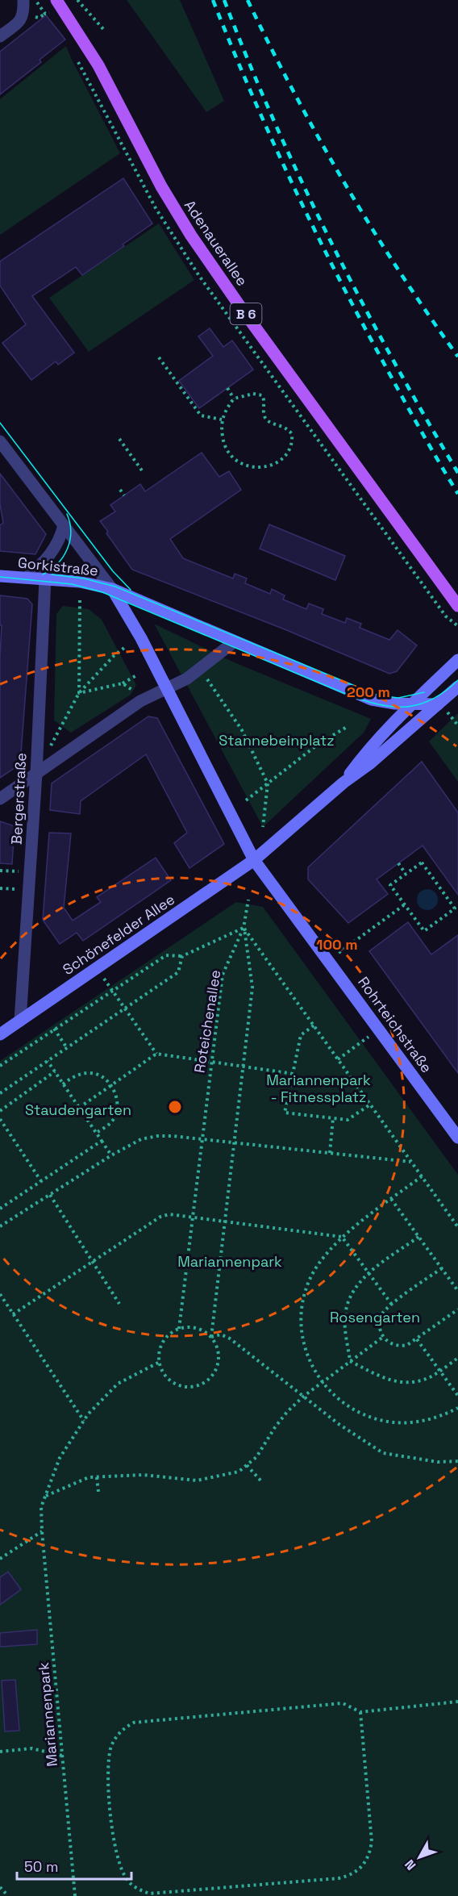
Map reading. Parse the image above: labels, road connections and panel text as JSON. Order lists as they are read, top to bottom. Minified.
{"streets":{"main road":["Adenauerallee","B 6","Gorkistraße","Schönefelder Allee","Rohrteichstraße"],"street":["Bergerstraße"],"path":["Roteichenallee","Mariannenpark"]},"crossings":[["Gorkistraße","Bergerstraße"],["Bergerstraße","Schönefelder Allee"],["Schönefelder Allee","Rohrteichstraße"],["Roteichenallee","Mariannenpark"]],"parks":["Stannebeinplatz","Mariannenpark - Fitnessplatz","Staudengarten","Mariannenpark","Rosengarten"],"scale_bar":"50 m","north":"bottom left","rings":["200 m","100 m"]}
